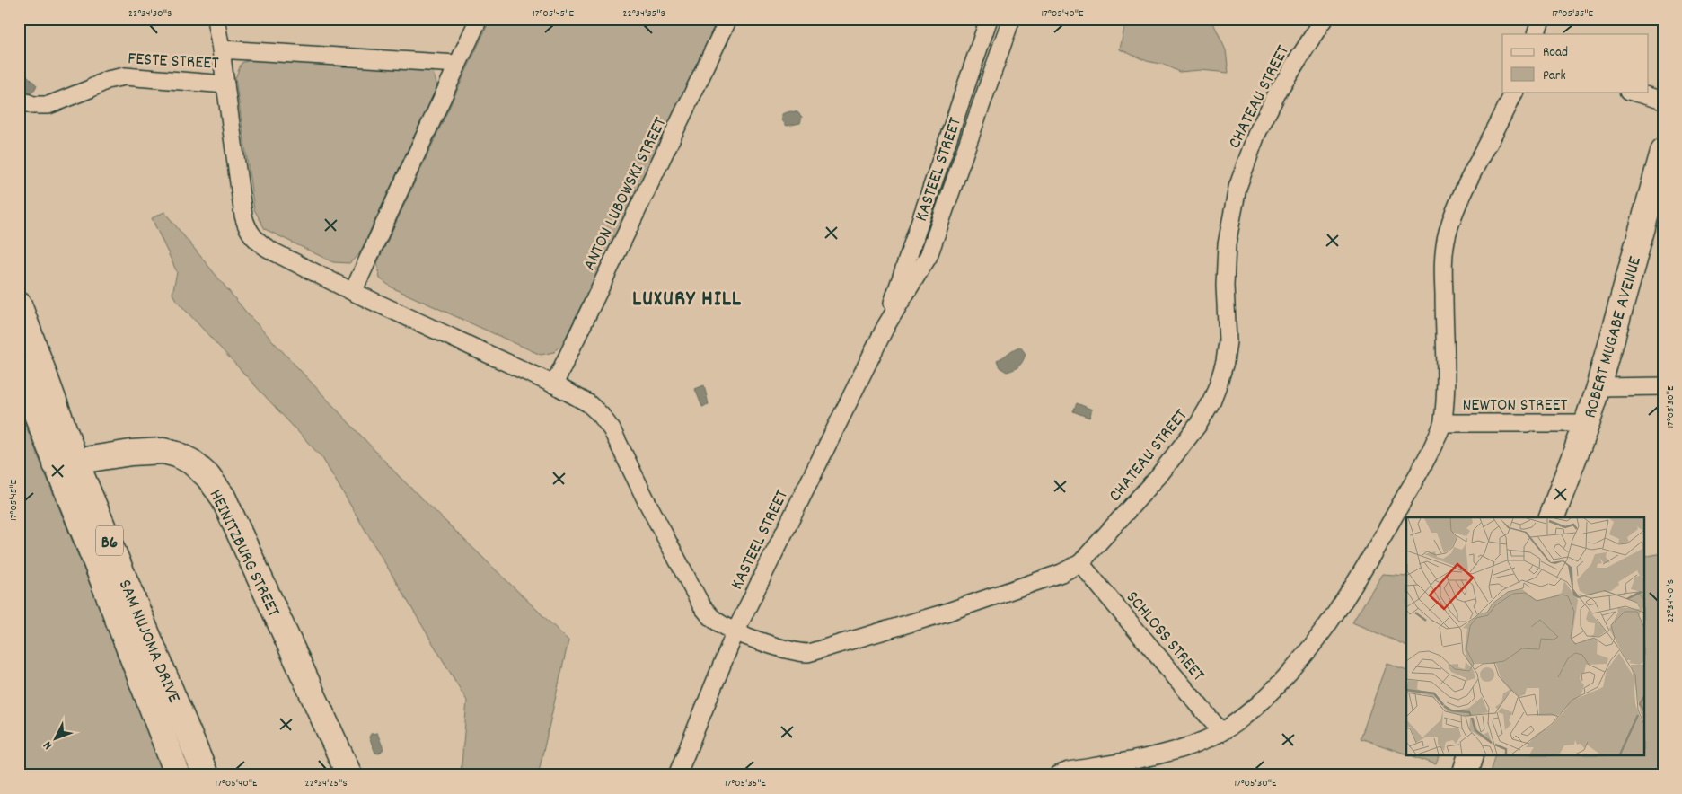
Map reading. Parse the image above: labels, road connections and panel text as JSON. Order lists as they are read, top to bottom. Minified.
{"streets":{"main road":["ROBERT MUGABE AVENUE","B6","HEINITZBURG STREET","SAM NUJOMA DRIVE"],"street":["FESTE STREET","CHATEAU STREET","KASTEEL STREET","ANTON LUBOWSKI STREET","NEWTON STREET","SCHLOSS STREET"]},"crossings":[["CHATEAU STREET","KASTEEL STREET"],["CHATEAU STREET","SCHLOSS STREET"],["ROBERT MUGABE AVENUE","NEWTON STREET"],["HEINITZBURG STREET","SAM NUJOMA DRIVE"]],"districts":["LUXURY HILL"],"legend":["Road","Park"],"north":"bottom left","coordinates":["22°34'30\"S","17°05'45\"E","22°34'35\"S","17°05'40\"E","17°05'35\"E","17°05'30\"E","22°34'40\"S","22°34'25\"S"]}
